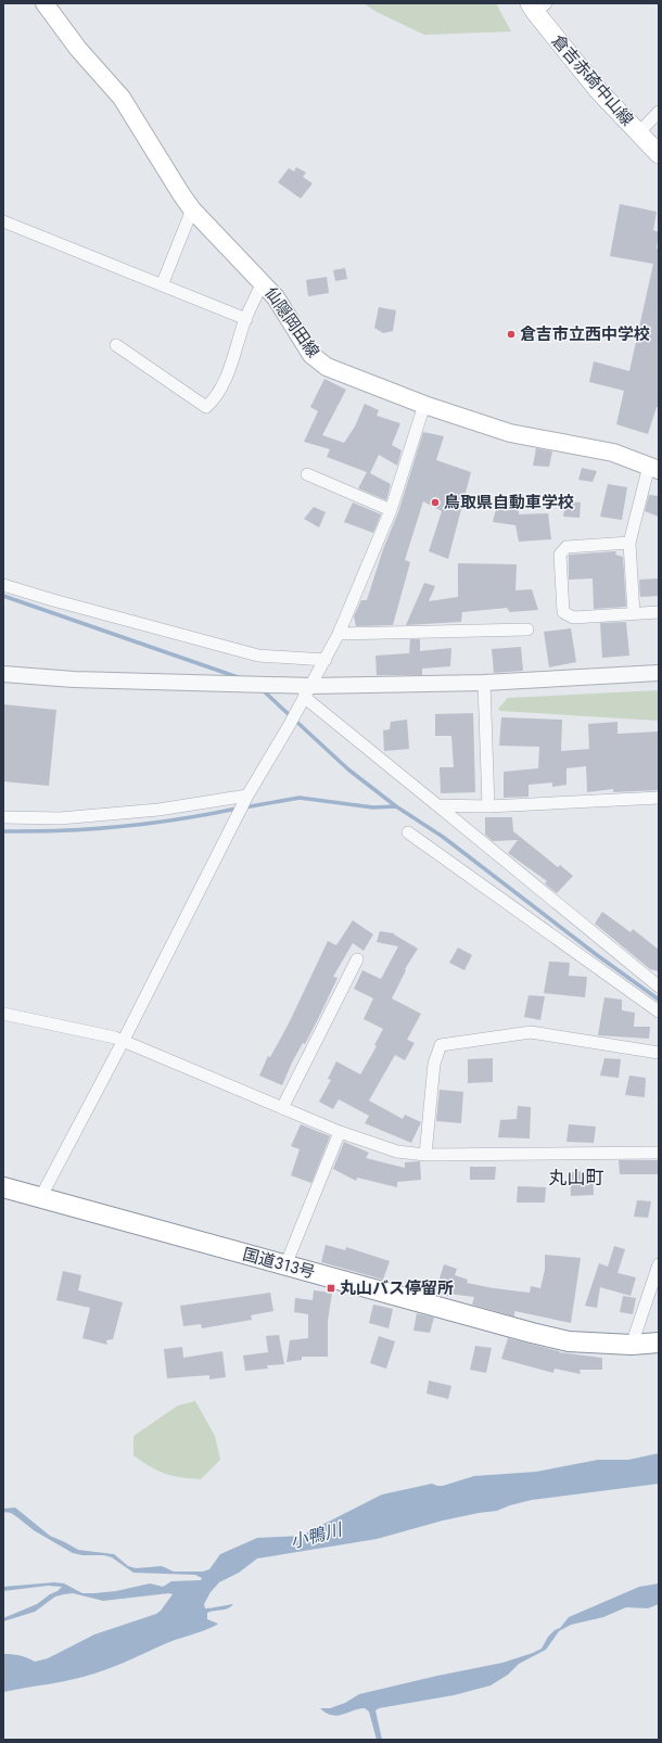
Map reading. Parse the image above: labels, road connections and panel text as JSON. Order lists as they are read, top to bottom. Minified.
{"streets":{"highway":["国道313号"],"main road":["倉吉赤碕中山線","仙隠岡田線"]},"districts":["丸山町"],"water":["小鴨川"],"places":{"other":["倉吉市立西中学校","鳥取県自動車学校"],"transit":["丸山バス停留所"]}}
